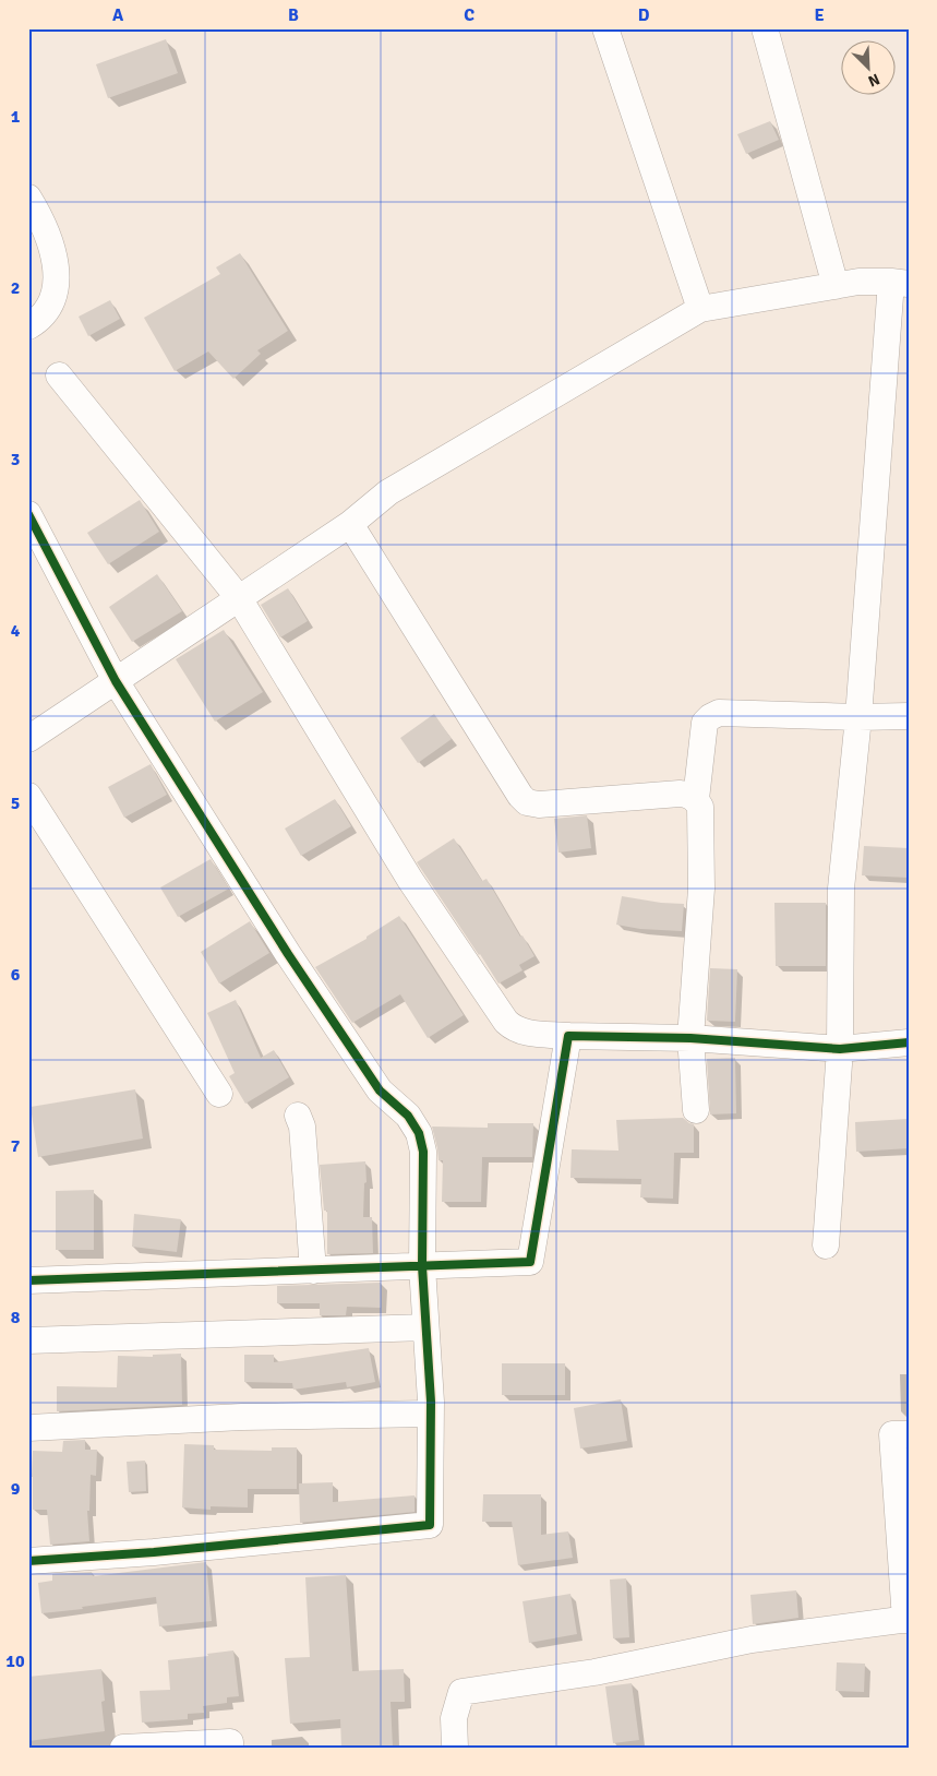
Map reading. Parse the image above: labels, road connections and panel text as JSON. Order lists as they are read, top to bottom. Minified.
{"north":"bottom right","grid":{"columns":["A","B","C","D","E"],"rows":["1","2","3","4","5","6","7","8","9","10"]}}
